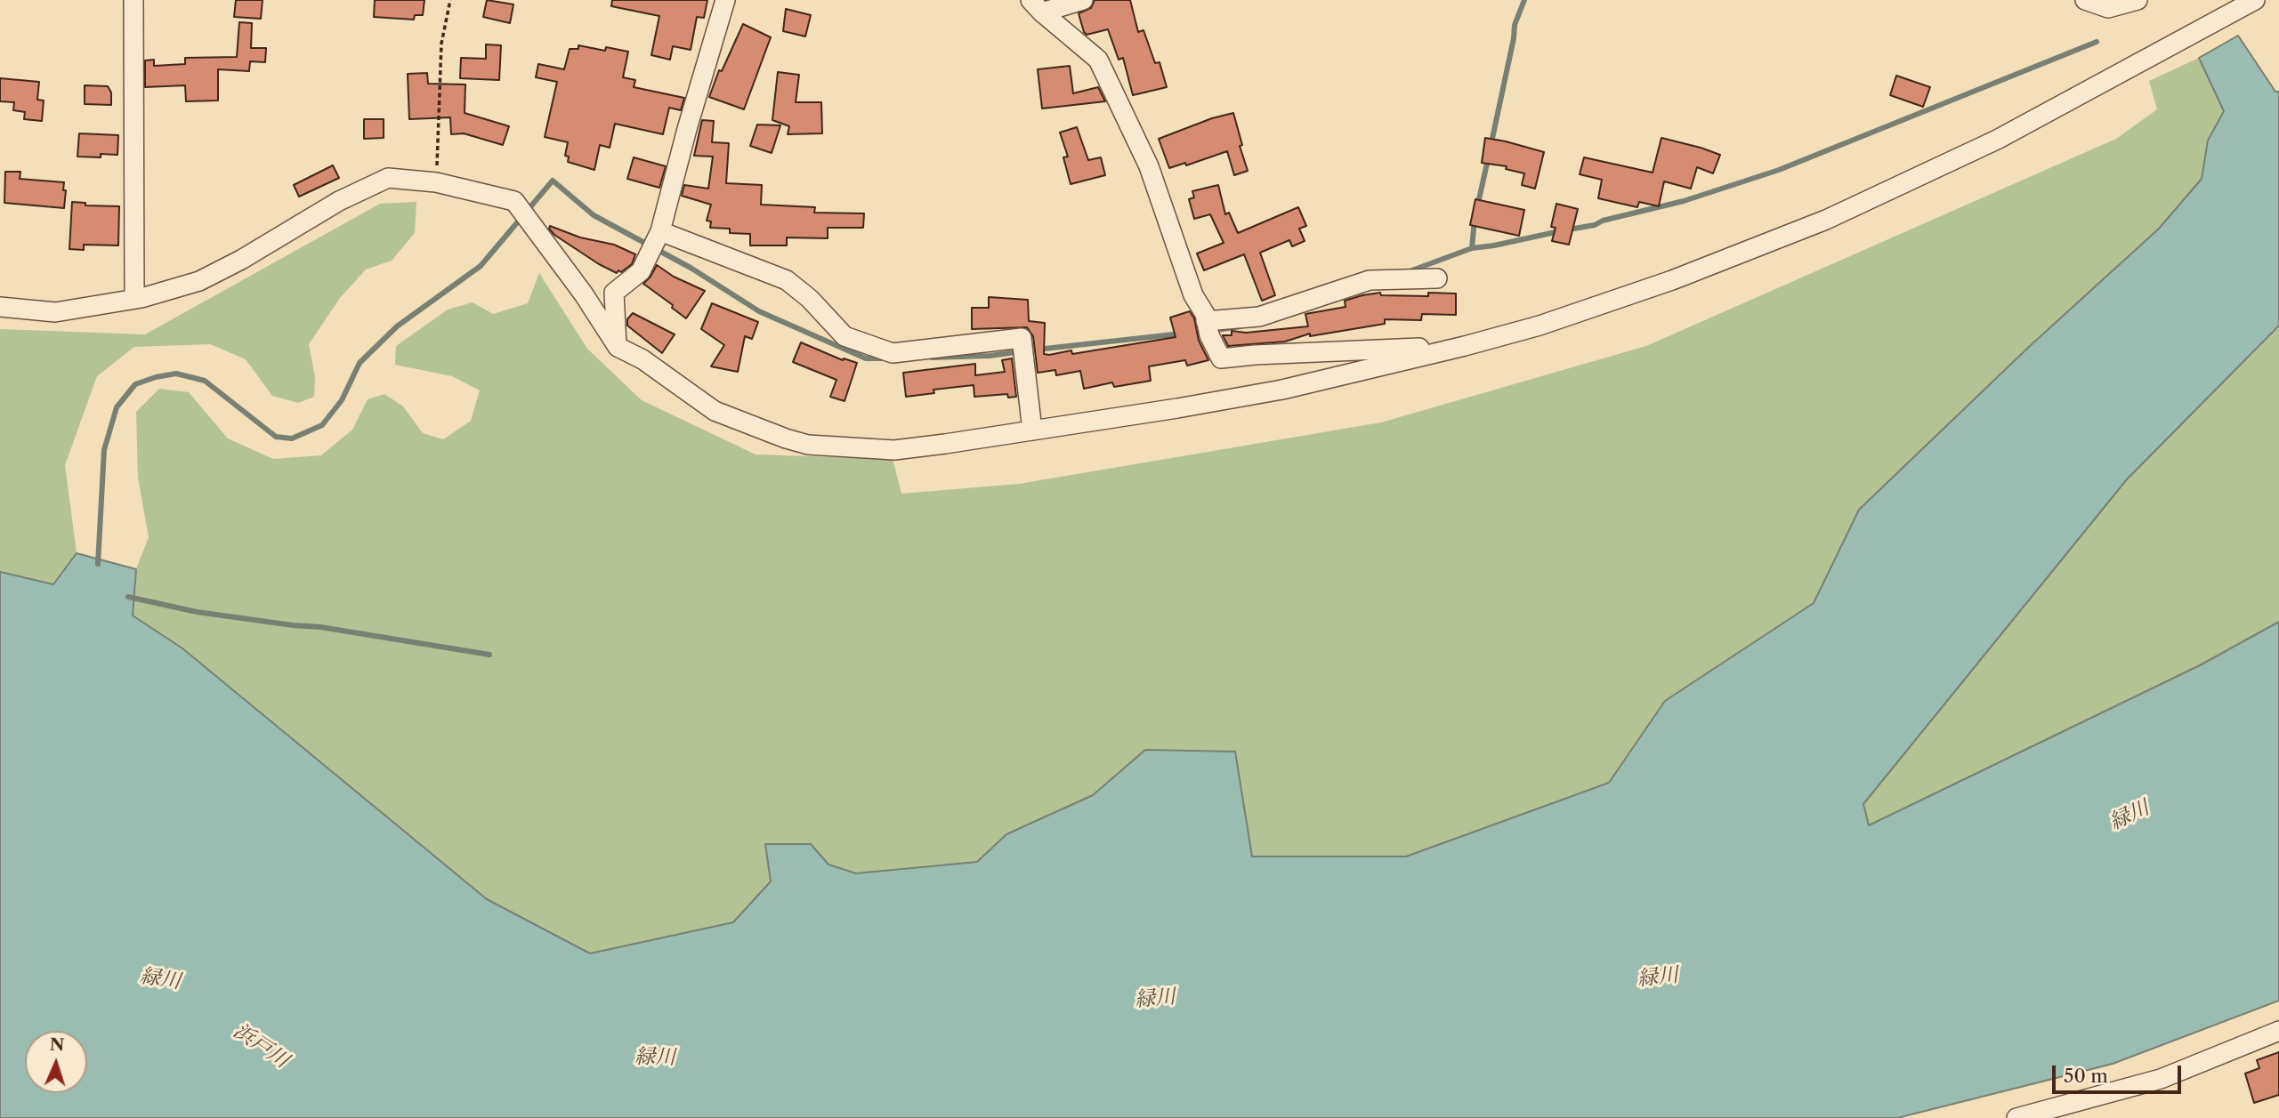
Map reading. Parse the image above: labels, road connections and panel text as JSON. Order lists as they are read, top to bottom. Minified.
{"water":["緑川","浜戸川"],"scale_bar":"50 m","north":"top"}
